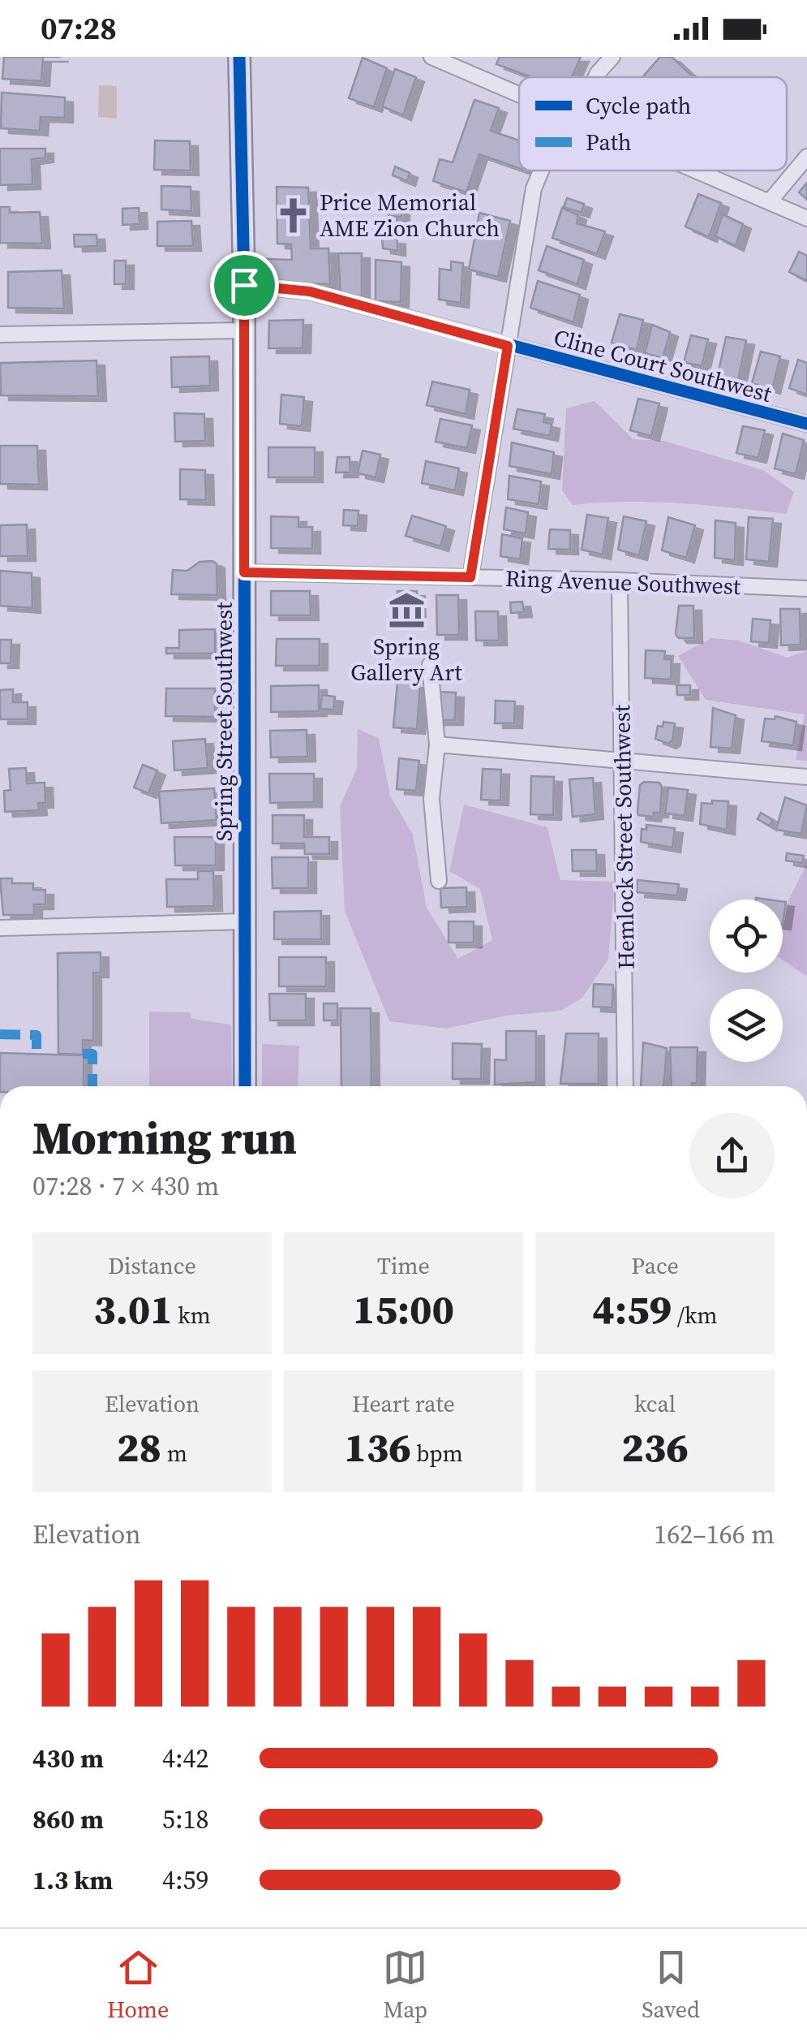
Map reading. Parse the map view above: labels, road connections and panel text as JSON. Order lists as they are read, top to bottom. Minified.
{"streets":{"street":["Cline Court Southwest","Ring Avenue Southwest","Spring Street Southwest","Hemlock Street Southwest"]},"crossings":[["Cline Court Southwest","Spring Street Southwest"],["Ring Avenue Southwest","Spring Street Southwest"],["Ring Avenue Southwest","Hemlock Street Southwest"]],"places":{"church":["Price Memorial AME Zion Church"],"museum":["Spring Gallery Art"]},"legend":["Cycle path","Path"],"page":{"status":"07:28","heading":["Morning run","07:28 · 7 × 430 m"],"stats":[["Distance","3.01 km"],["Time","15:00"],["Pace","4:59 /km"],["Elevation","28 m"],["Heart rate","136 bpm"],["kcal","236"]],"chart":["Elevation","162–166 m"],"list":[{"name":"430 m","note":"4:42"},{"name":"860 m","note":"5:18"},{"name":"1.3 km","note":"4:59"}],"tabs":["Home","Map","Saved"]}}
